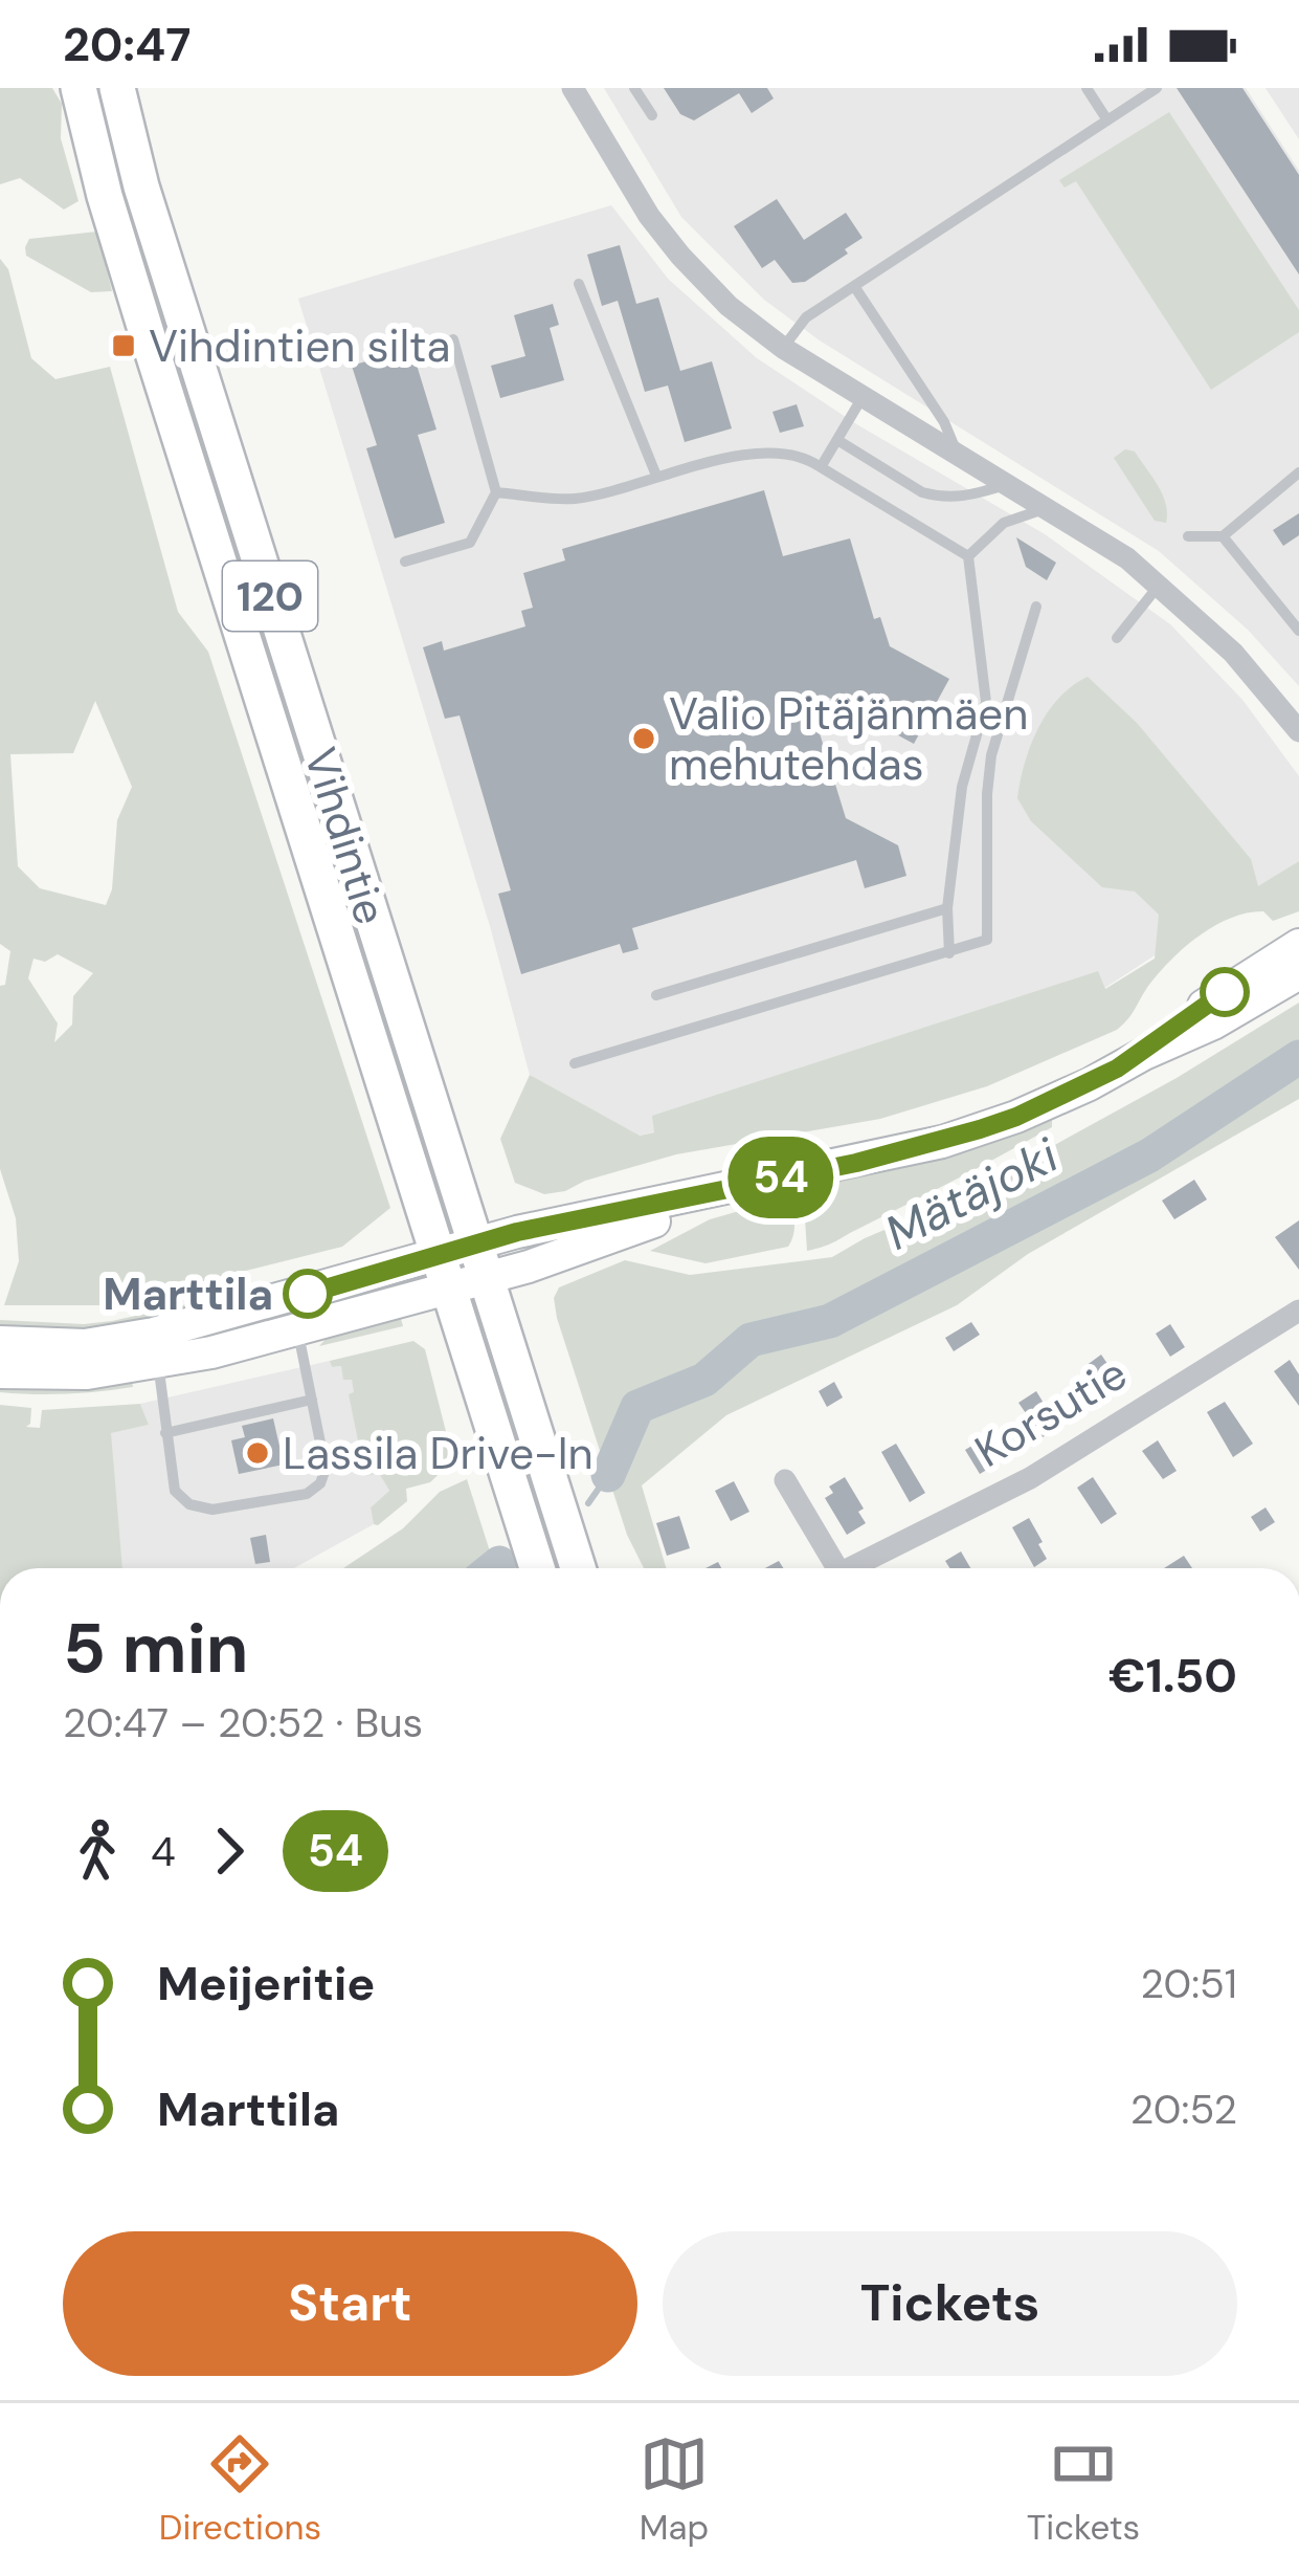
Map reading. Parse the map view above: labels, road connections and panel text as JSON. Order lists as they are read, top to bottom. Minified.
{"streets":{"main road":["120","Vihdintie"],"street":["Korsutie"]},"water":["Mätäjoki"],"places":{"transit":["Vihdintien silta"],"other":["Valio Pitäjänmäen mehutehdas","Marttila","Lassila Drive-In"]},"lines":["bus line 54"],"page":{"status":"20:47","on_map":"54","heading":["5 min","20:47 – 20:52 · Bus","€1.50"],"legs":["4","54"],"list":[{"name":"Meijeritie","value":"20:51"},{"name":"Marttila","value":"20:52"}],"buttons":["Start","Tickets"],"tabs":["Directions","Map","Tickets"]}}
